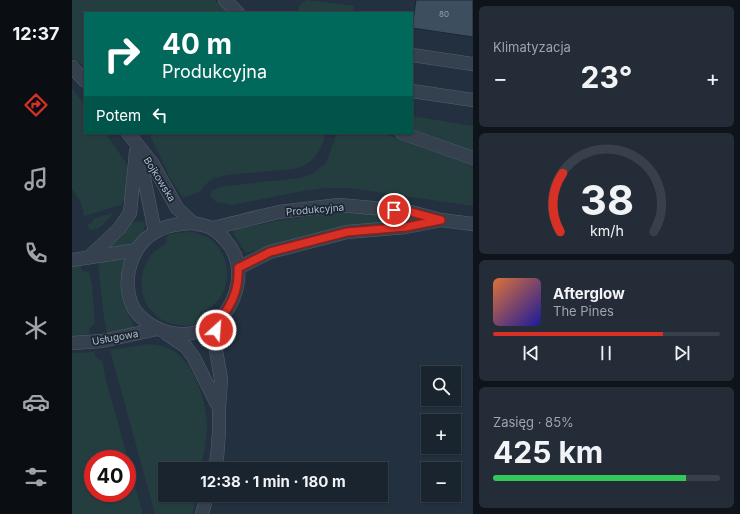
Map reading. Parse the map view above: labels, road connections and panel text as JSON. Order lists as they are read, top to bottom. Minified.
{"streets":{"street":["Bojkowska","Produkcyjna","Usługowa"]},"crossings":[["Bojkowska","Produkcyjna"],["Bojkowska","Usługowa"],["Produkcyjna","Usługowa"]],"house_numbers":["80"],"page":{"tabs":"12:37","tile":["Klimatyzacja",["Zasięg · 85%","425 km"]],"turn":["40 m","Produkcyjna"],"heat":["−","23°","+"],"then":"Potem","song":["Afterglow","The Pines"],"map_buttons":["+","−"],"limit":"40","trip":"12:38 · 1 min · 180 m","gauge":["38","km/h"]}}
